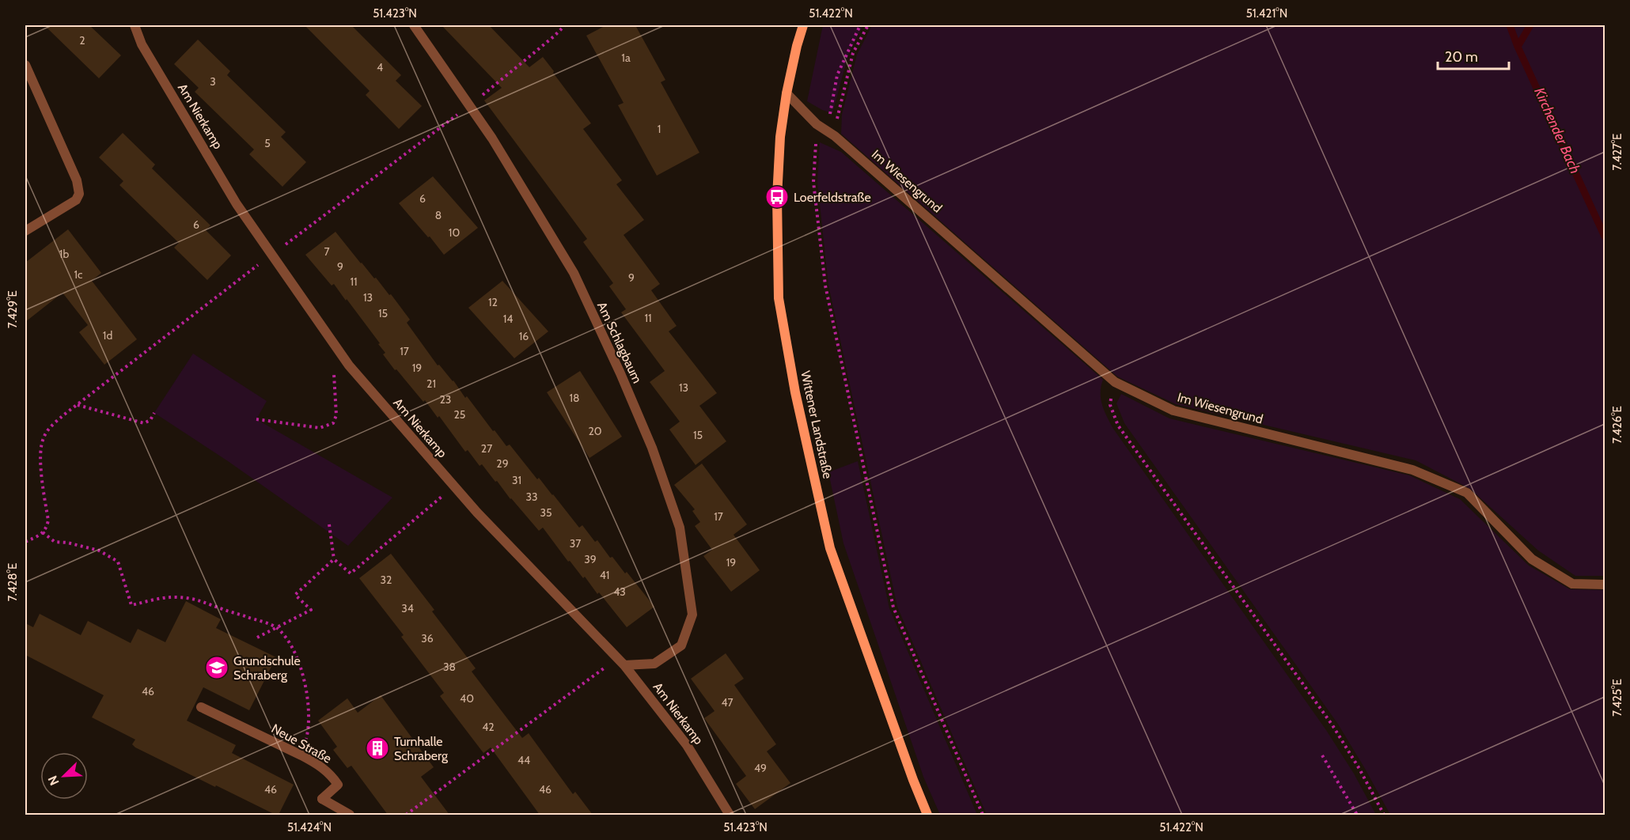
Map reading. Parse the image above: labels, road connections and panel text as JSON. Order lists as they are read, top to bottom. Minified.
{"streets":{"main road":["Wittener Landstraße"],"street":["Am Nierkamp","Im Wiesengrund","Am Schlagbaum","Neue Straße"]},"crossings":[["Am Nierkamp","Am Schlagbaum"],["Im Wiesengrund","Wittener Landstraße"]],"water":["Kirchender Bach"],"places":{"bus stop":["Loerfeldstraße"],"school or university":["Grundschule Schraberg"],"building":["Turnhalle Schraberg"]},"house_numbers":["2","1a","4","3","1","5","6","8","6","10","7","1b","9","1c","9","11","13","12","15","11","14","1d","16","17","19","21","13","18","23","25","20","15","27","29","31","33","35","17","37","39","19","41","32","43","34","36","38","46","40","47","42","44","49","46","46"],"scale_bar":"20 m","north":"bottom left","coordinates":["51.423°N","51.422°N","51.421°N","7.427°E","7.429°E","7.426°E","7.428°E","7.425°E","51.424°N"]}
